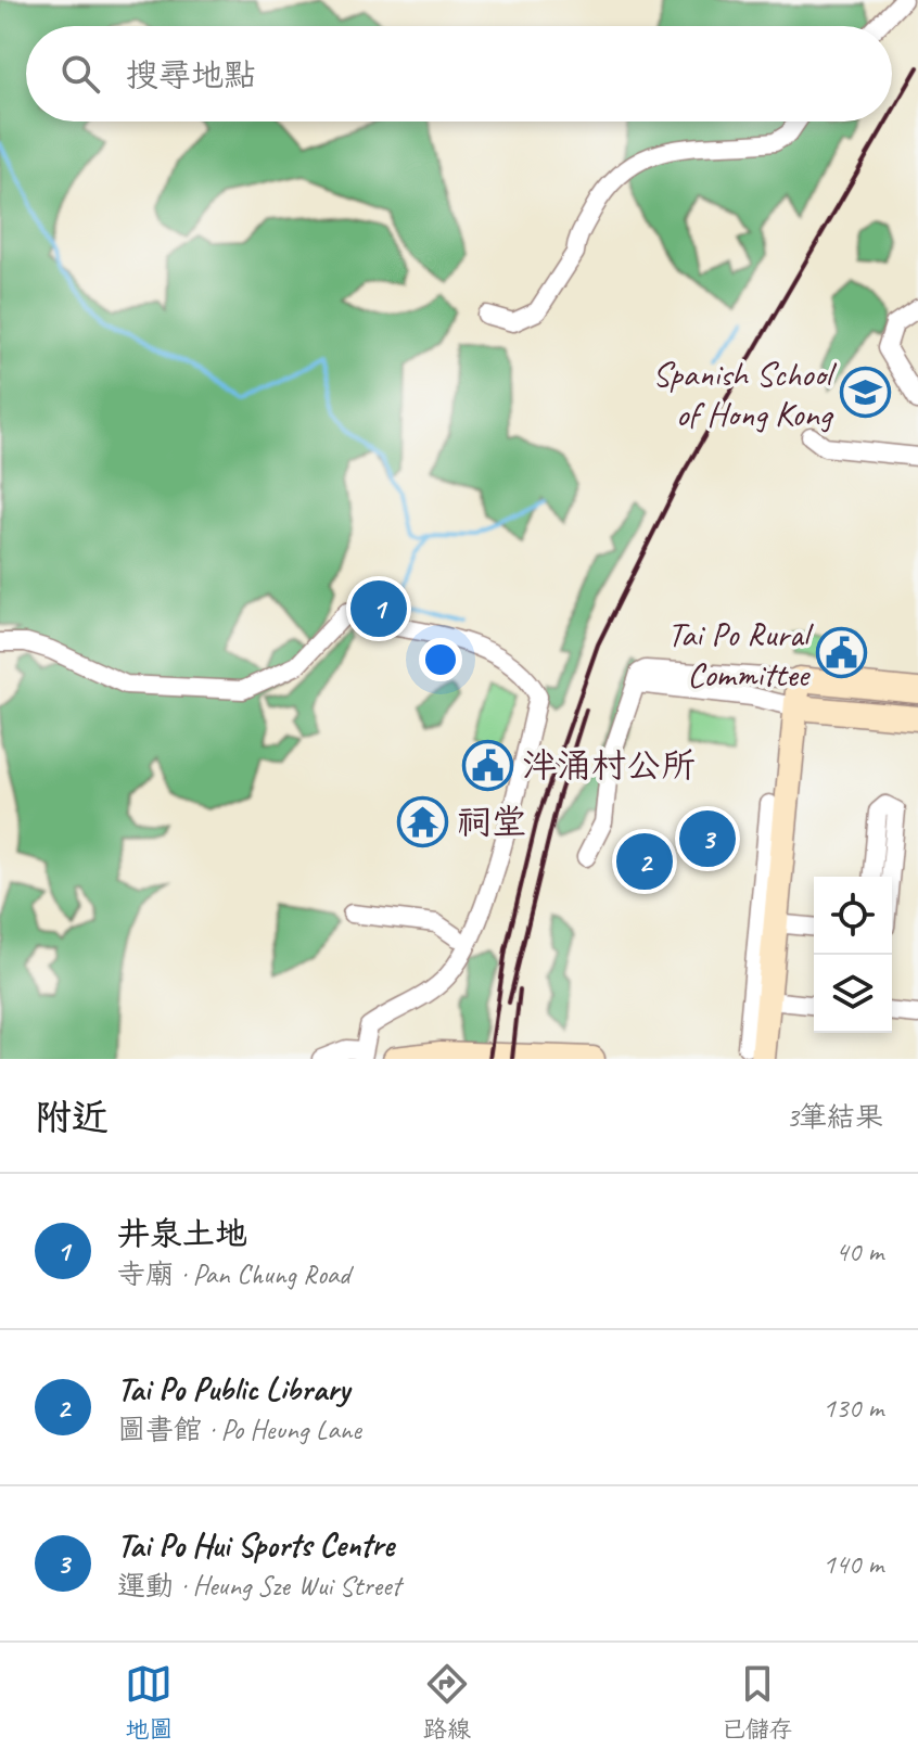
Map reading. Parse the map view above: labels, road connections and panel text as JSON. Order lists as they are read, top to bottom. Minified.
{"places":{"school or university":["Spanish School of Hong Kong"],"public building":["Tai Po Rural Committee","泮涌村公所"],"temple":["祠堂"]},"page":{"search":"搜尋地點","pins":["1","3","2"],"heading":["附近","3筆結果"],"list":[{"mark":"1","name":"井泉土地","note":"寺廟 · Pan Chung Road","value":"40 m"},{"mark":"2","name":"Tai Po Public Library","note":"圖書館 · Po Heung Lane","value":"130 m"},{"mark":"3","name":"Tai Po Hui Sports Centre","note":"運動 · Heung Sze Wui Street","value":"140 m"}],"nav":["地圖","路線","已儲存"]}}
